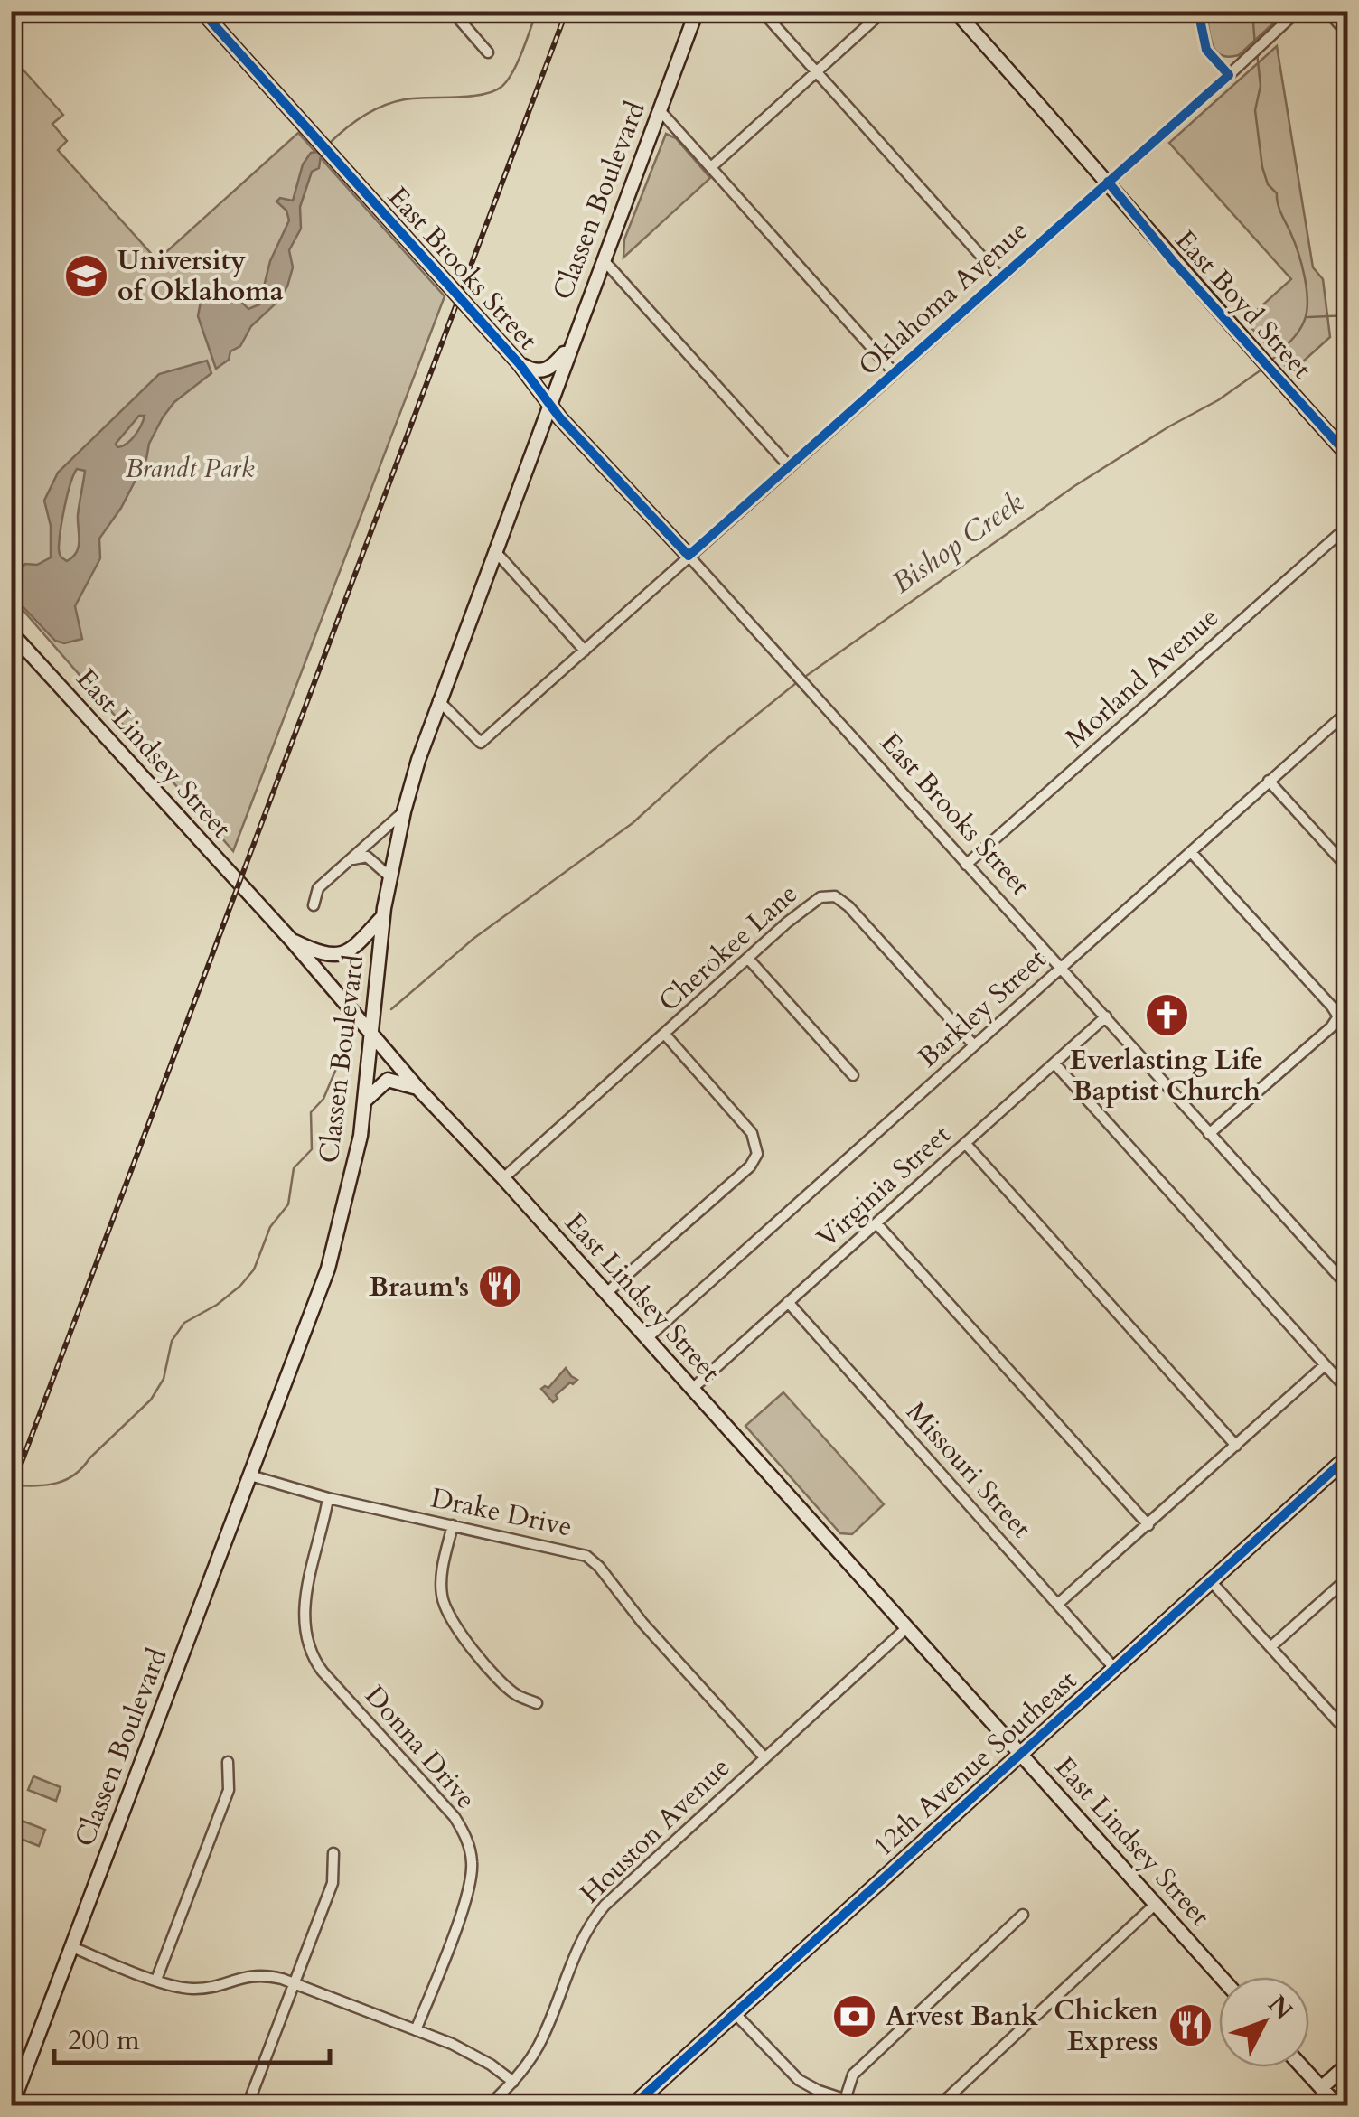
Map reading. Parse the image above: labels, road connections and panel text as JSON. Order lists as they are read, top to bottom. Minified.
{"streets":{"main road":["12th Avenue Southeast"],"street":["Classen Boulevard","East Brooks Street","Oklahoma Avenue","East Boyd Street","Morland Avenue","East Lindsey Street","Cherokee Lane","Barkley Street","Virginia Street","Missouri Street","Drake Drive","Donna Drive","Houston Avenue"]},"crossings":[["Classen Boulevard","East Brooks Street"],["Classen Boulevard","Oklahoma Avenue"],["Classen Boulevard","East Lindsey Street"],["Classen Boulevard","Drake Drive"],["East Brooks Street","Oklahoma Avenue"],["East Brooks Street","Morland Avenue"],["East Brooks Street","Barkley Street"],["East Brooks Street","Virginia Street"],["Oklahoma Avenue","East Boyd Street"],["East Lindsey Street","Cherokee Lane"],["East Lindsey Street","Barkley Street"],["East Lindsey Street","Virginia Street"],["East Lindsey Street","12th Avenue Southeast"],["East Lindsey Street","Houston Avenue"],["Cherokee Lane","Barkley Street"],["Virginia Street","Missouri Street"],["Missouri Street","12th Avenue Southeast"],["Drake Drive","Donna Drive"],["Drake Drive","Houston Avenue"]],"water":["Bishop Creek"],"parks":["Brandt Park"],"places":{"school or university":["University of Oklahoma"],"church":["Everlasting Life Baptist Church"],"restaurant":["Braum's","Chicken Express"],"bank":["Arvest Bank"]},"scale_bar":"200 m","north":"top right"}
